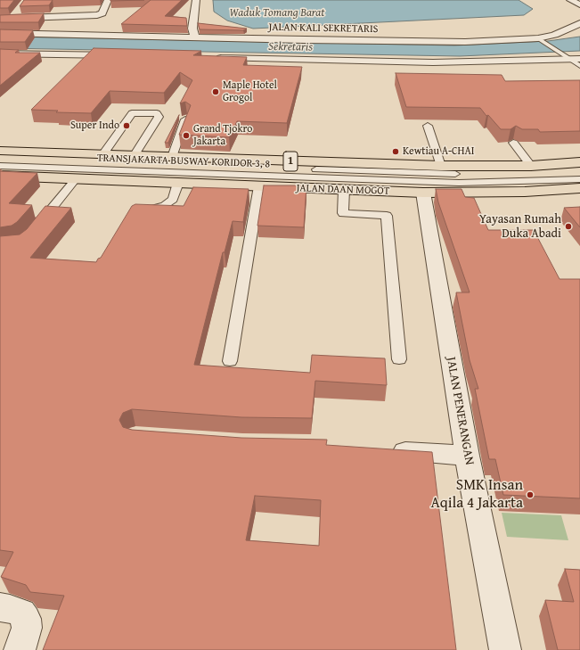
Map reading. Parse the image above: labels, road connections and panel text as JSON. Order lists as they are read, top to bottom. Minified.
{"streets":{"highway":["1","JALAN DAAN MOGOT"],"street":["JALAN KALI SEKRETARIS","JALAN PENERANGAN"],"lane":["TRANSJAKARTA BUSWAY KORIDOR 3, 8"]},"crossings":[["JALAN DAAN MOGOT","JALAN PENERANGAN"]],"water":["Waduk Tomang Barat","Sekretaris"],"places":["Maple Hotel Grogol","Super Indo","Grand Tjokro Jakarta","Kewtiau A-CHAI","Yayasan Rumah Duka Abadi","SMK Insan Aqila 4 Jakarta"]}
